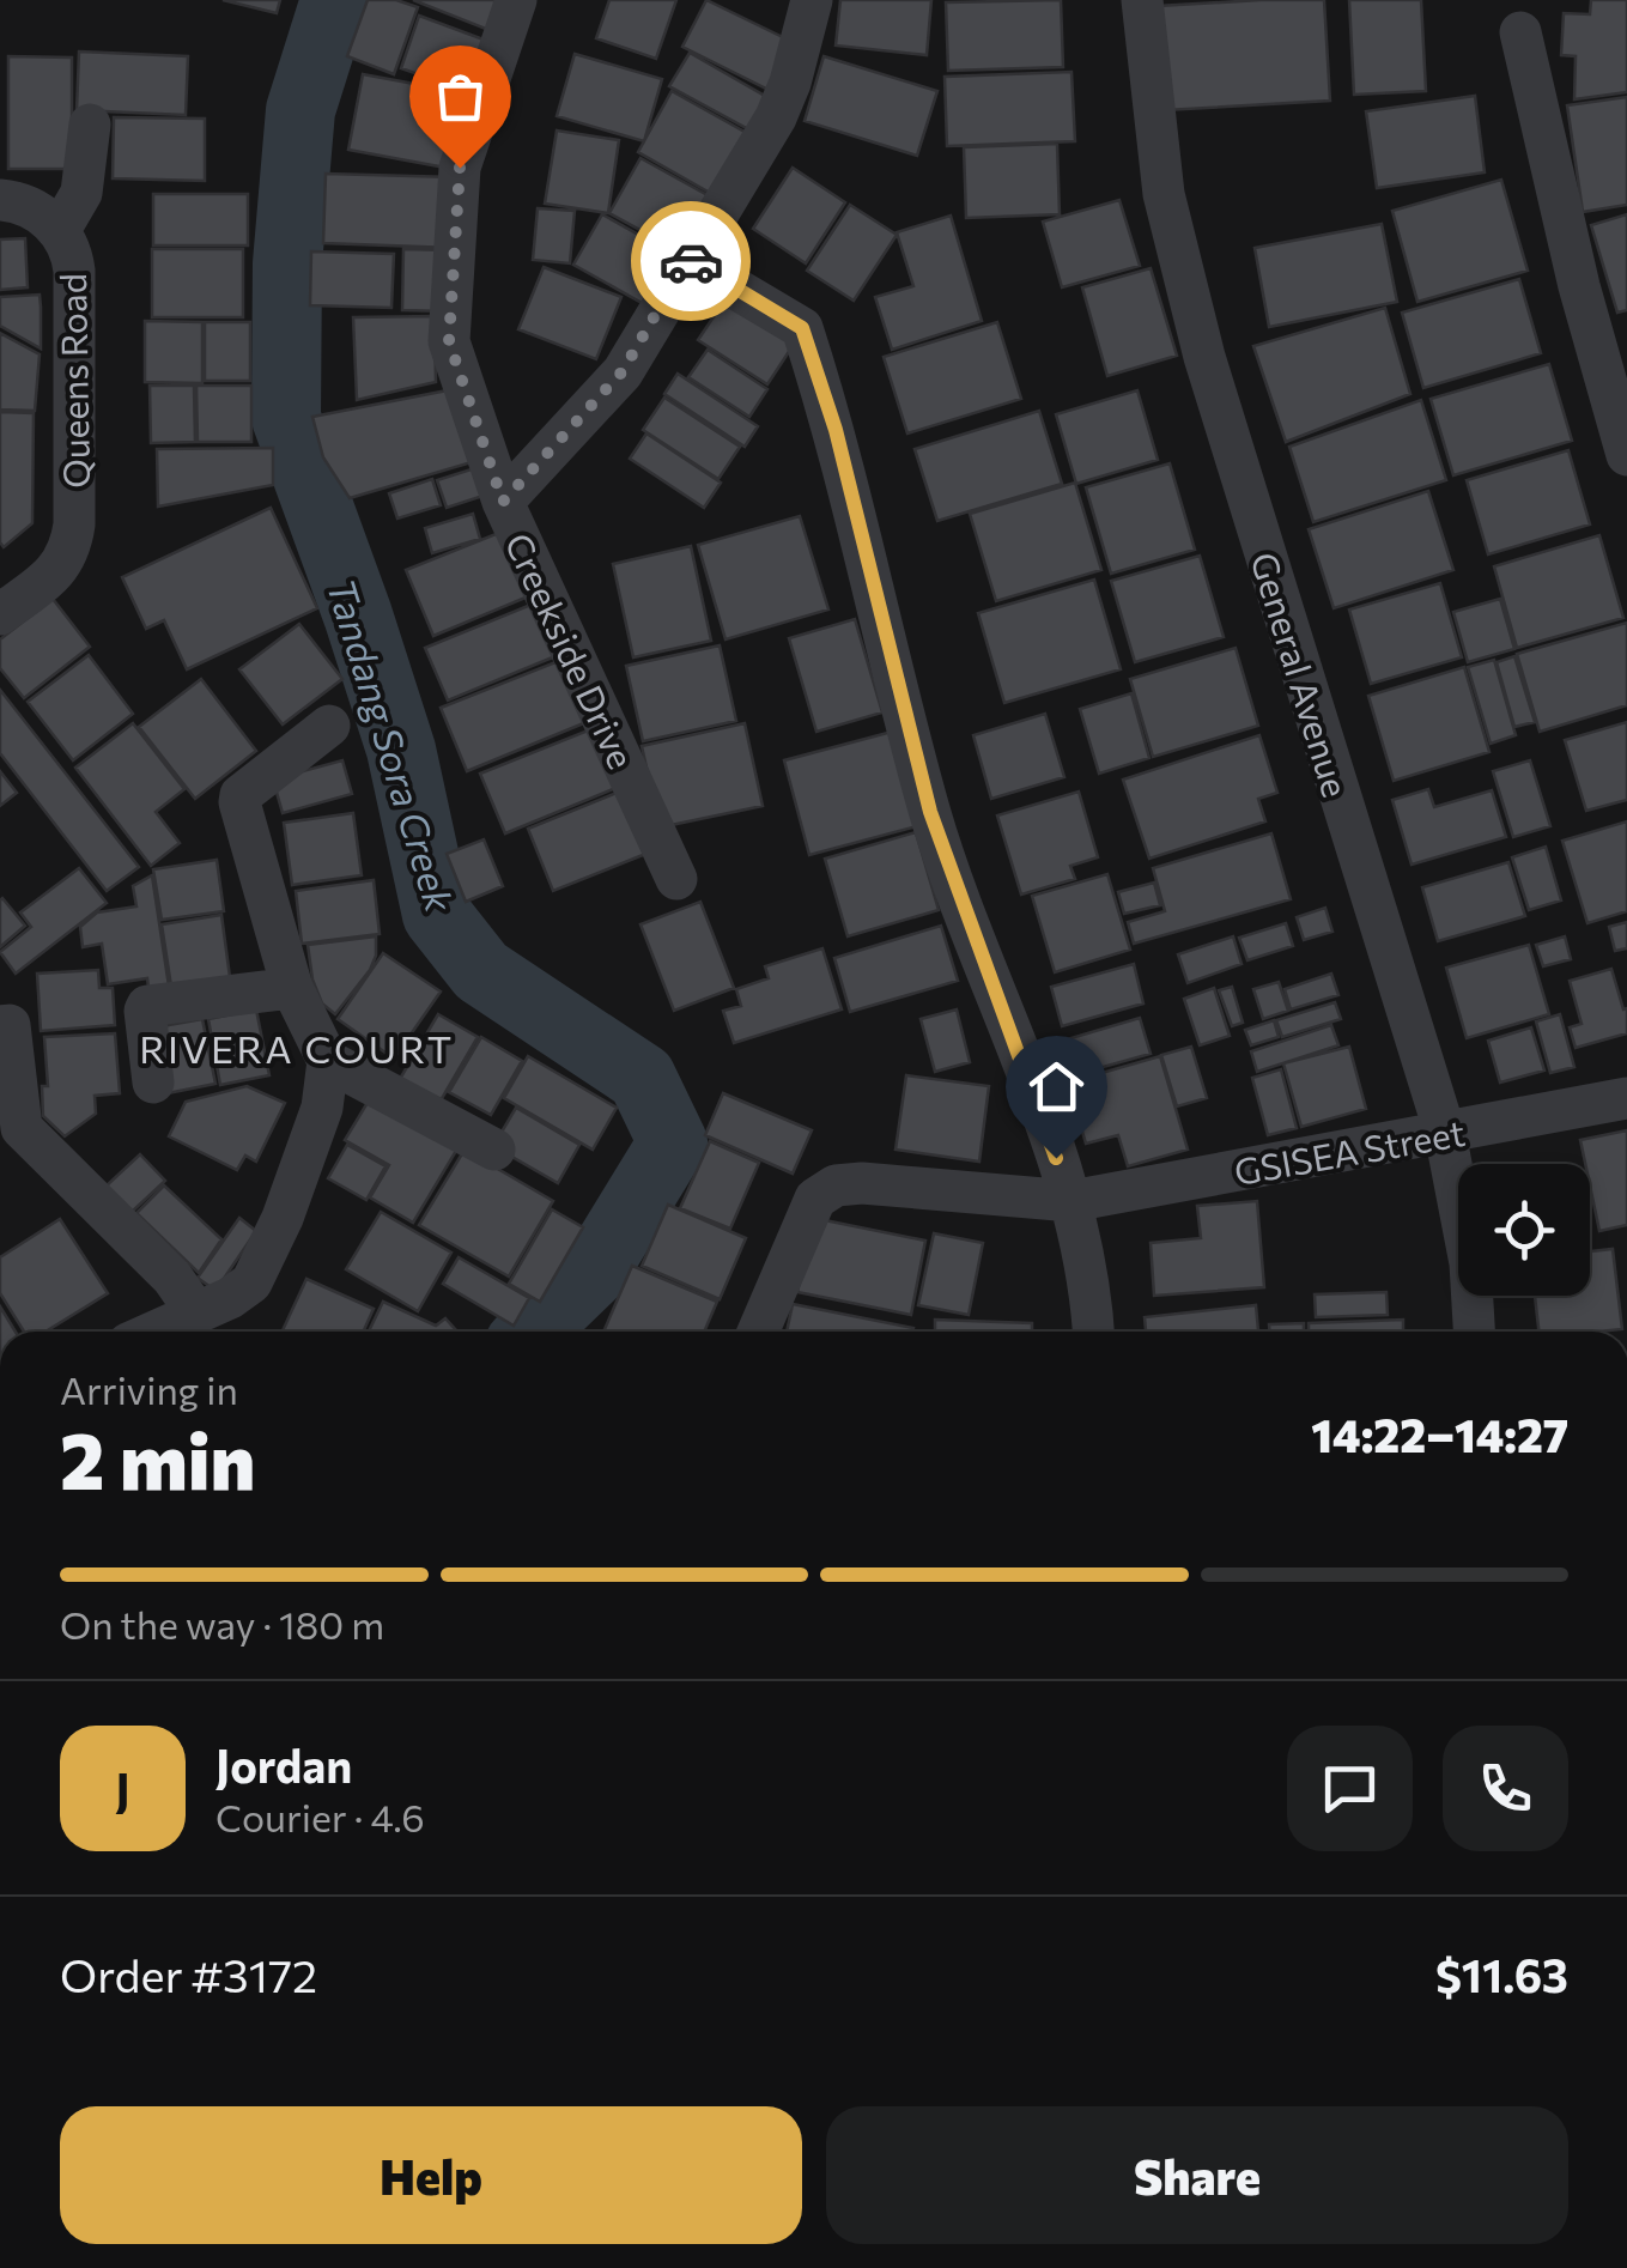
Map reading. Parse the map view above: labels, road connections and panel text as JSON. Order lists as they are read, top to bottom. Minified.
{"streets":{"street":["Queens Road","Creekside Drive","General Avenue","GSISEA Street"]},"crossings":[["General Avenue","GSISEA Street"]],"districts":["RIVERA COURT"],"water":["Tandang Sora Creek"],"page":{"heading":["2 min","Arriving in","14:22–14:27"],"panel":["Jordan","Courier · 4.6","Order #3172","$11.63"],"bar":"On the way · 180 m","round":"J","buttons":["Help","Share"]}}
